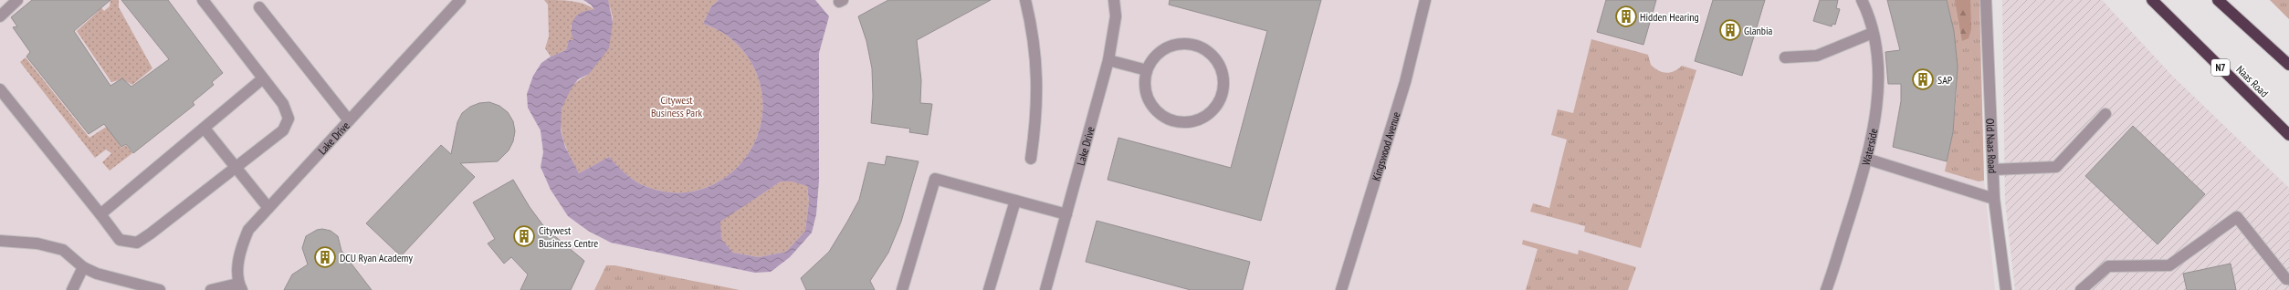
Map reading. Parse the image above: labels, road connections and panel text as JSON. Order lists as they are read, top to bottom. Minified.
{"streets":{"highway":["N7","Naas Road"],"street":["Lake Drive","Old Naas Road","Kingswood Avenue","Waterside"]},"parks":["Citywest Business Park"],"places":{"building":["Hidden Hearing","Glanbia","SAP","Citywest Business Centre","DCU Ryan Academy"]}}
